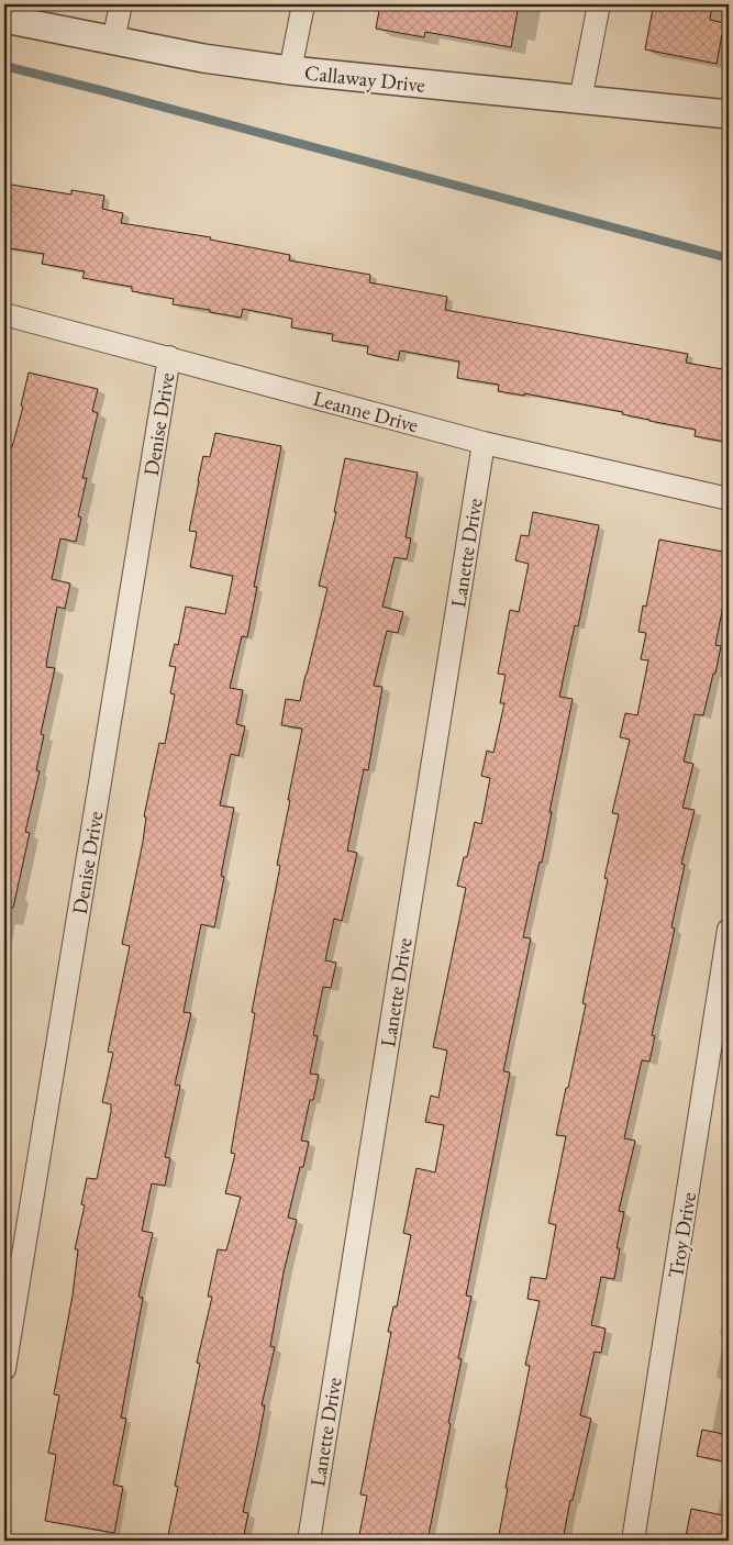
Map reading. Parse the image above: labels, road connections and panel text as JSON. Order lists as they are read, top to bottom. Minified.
{"streets":{"street":["Callaway Drive","Leanne Drive","Denise Drive","Lanette Drive","Troy Drive"]},"crossings":[["Leanne Drive","Denise Drive"],["Leanne Drive","Lanette Drive"]]}
